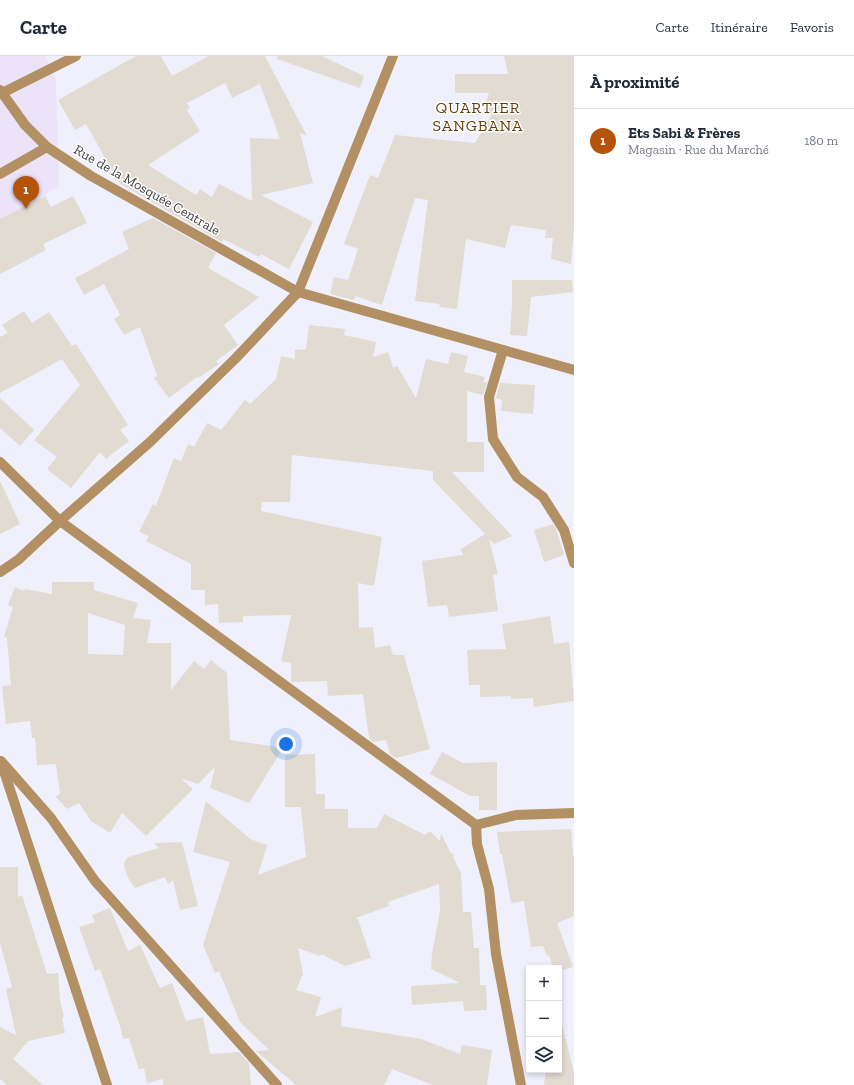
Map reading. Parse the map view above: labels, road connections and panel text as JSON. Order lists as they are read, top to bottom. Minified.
{"streets":{"street":["Rue de la Mosquée Centrale"]},"districts":["QUARTIER SANGBANA"],"page":{"header":"Carte","nav":["Carte","Itinéraire","Favoris"],"heading":"À proximité","list":[{"mark":"1","name":"Ets Sabi & Frères","note":"Magasin · Rue du Marché","value":"180 m"}],"pins":"1","map_buttons":["+","−"]}}
